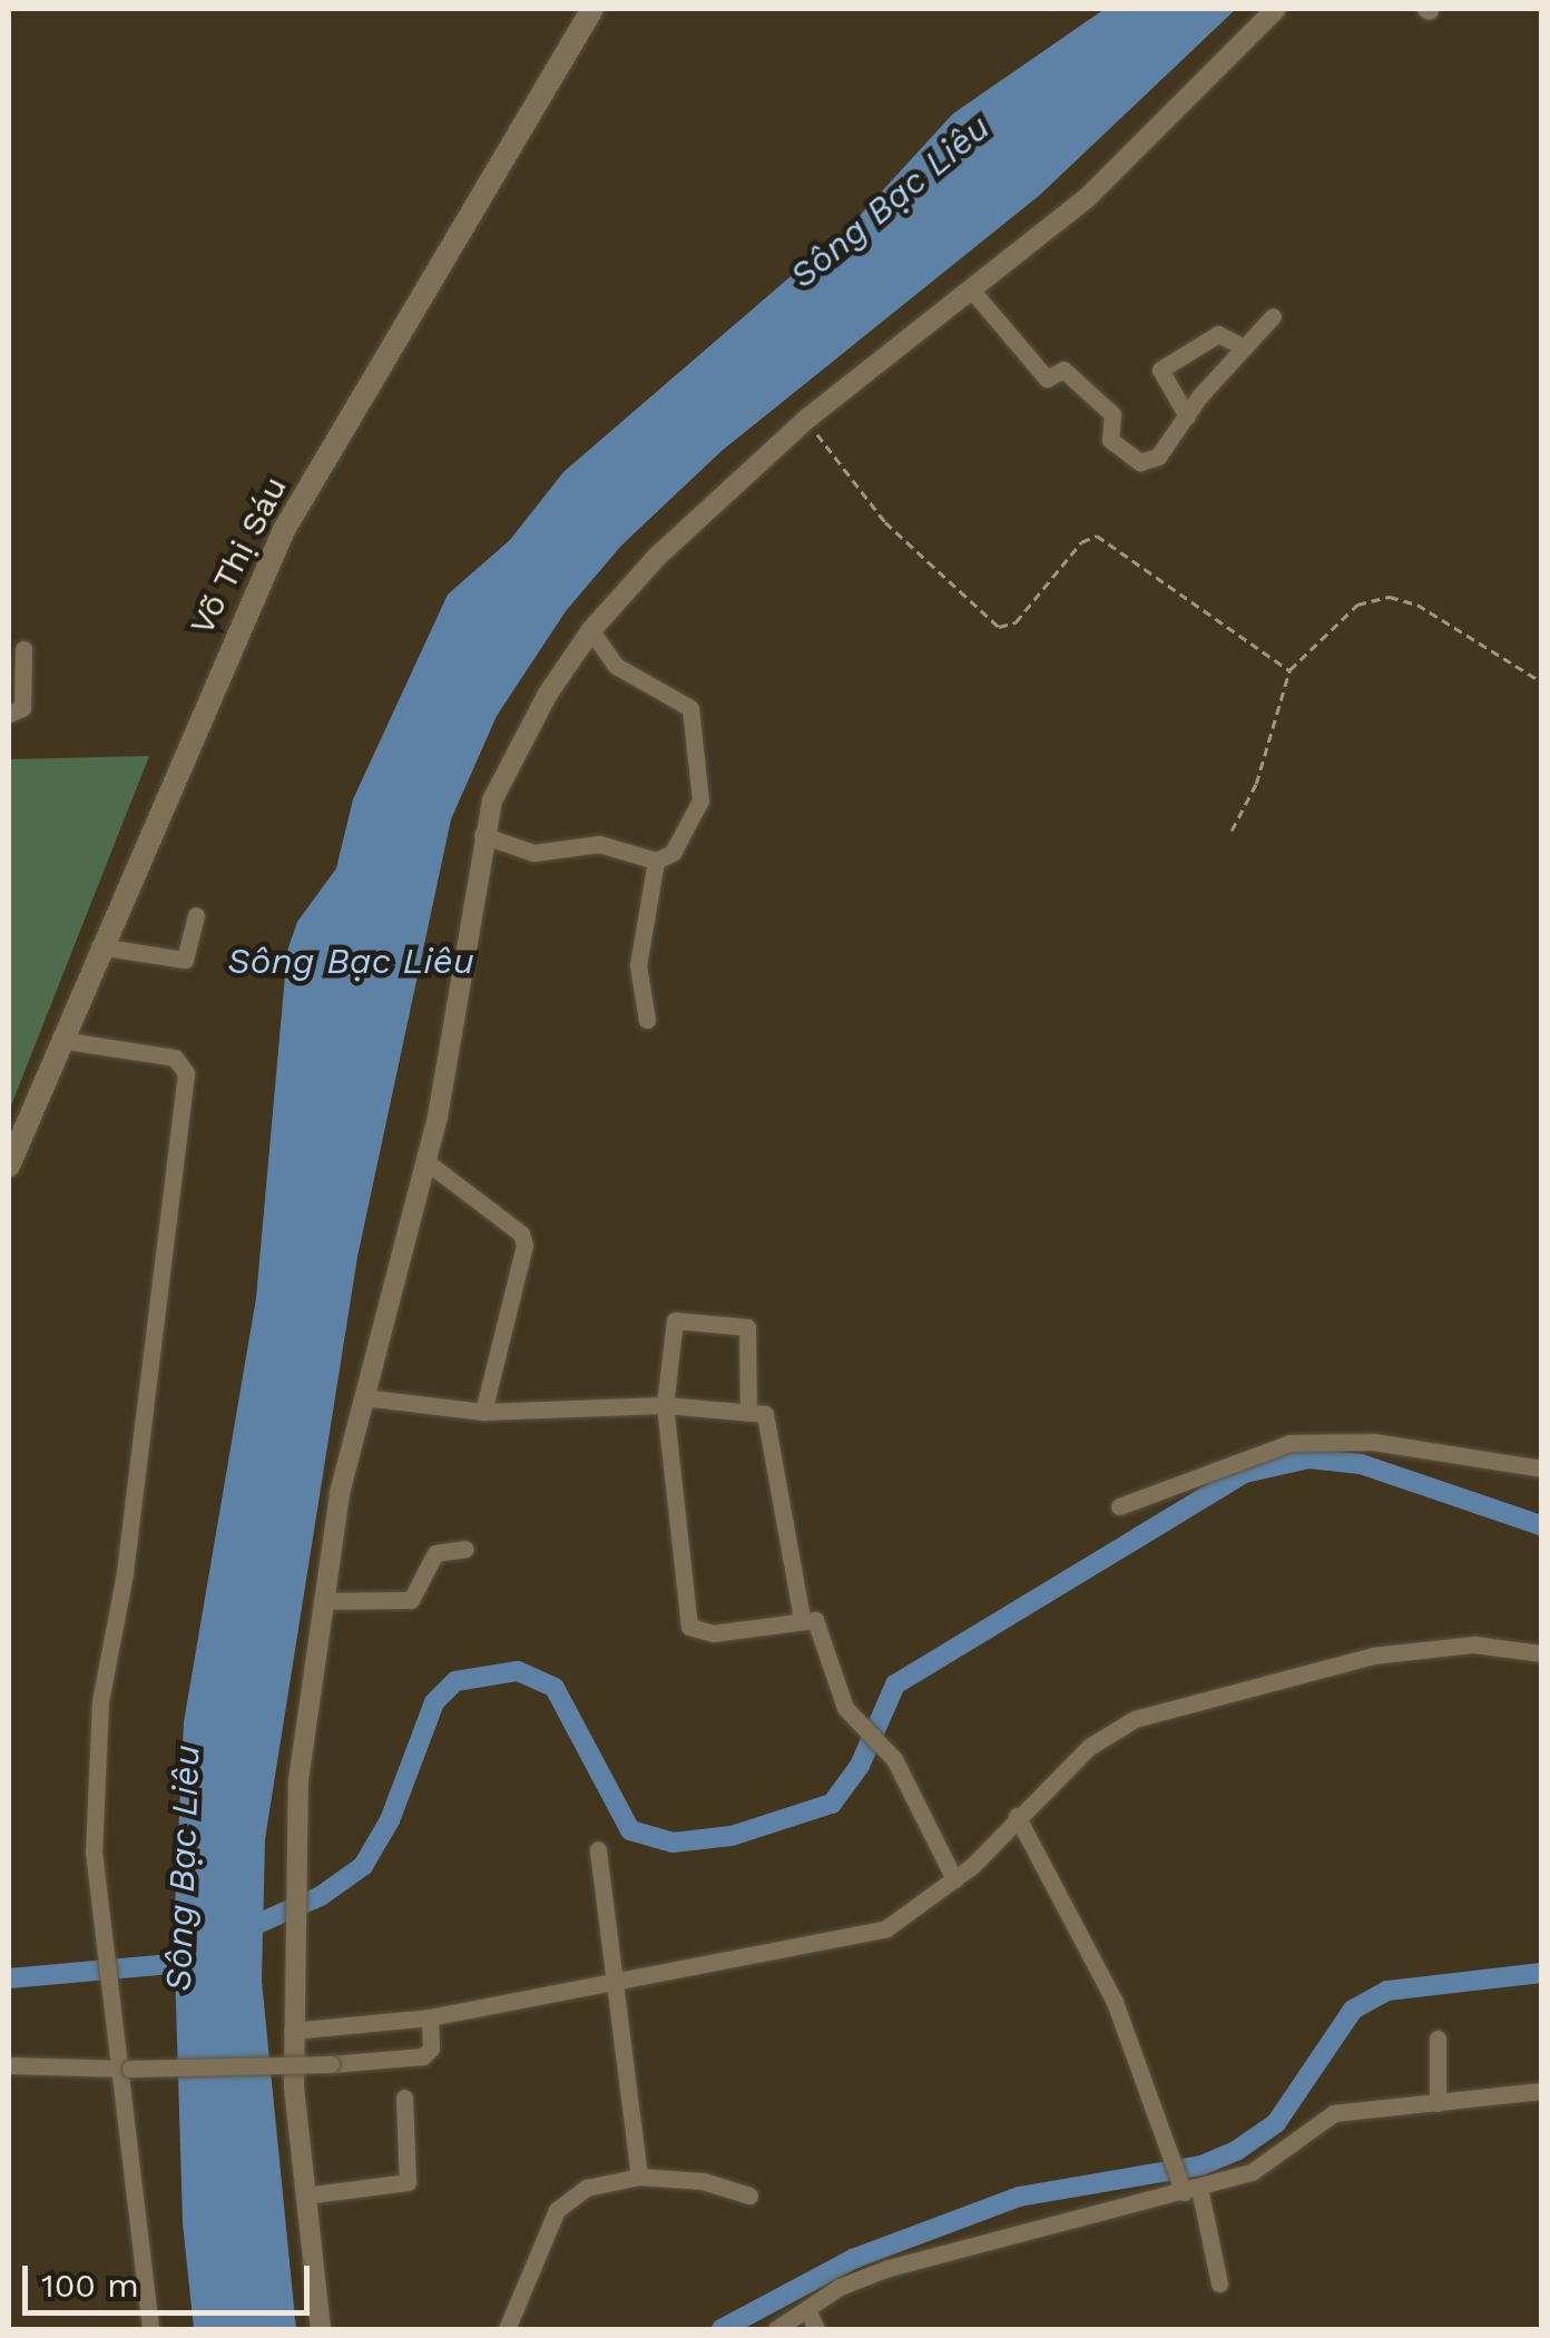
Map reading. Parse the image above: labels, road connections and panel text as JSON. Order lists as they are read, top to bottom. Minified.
{"streets":{"main road":["Võ Thị Sáu"]},"water":["Sông Bạc Liêu"],"scale_bar":"100 m"}
